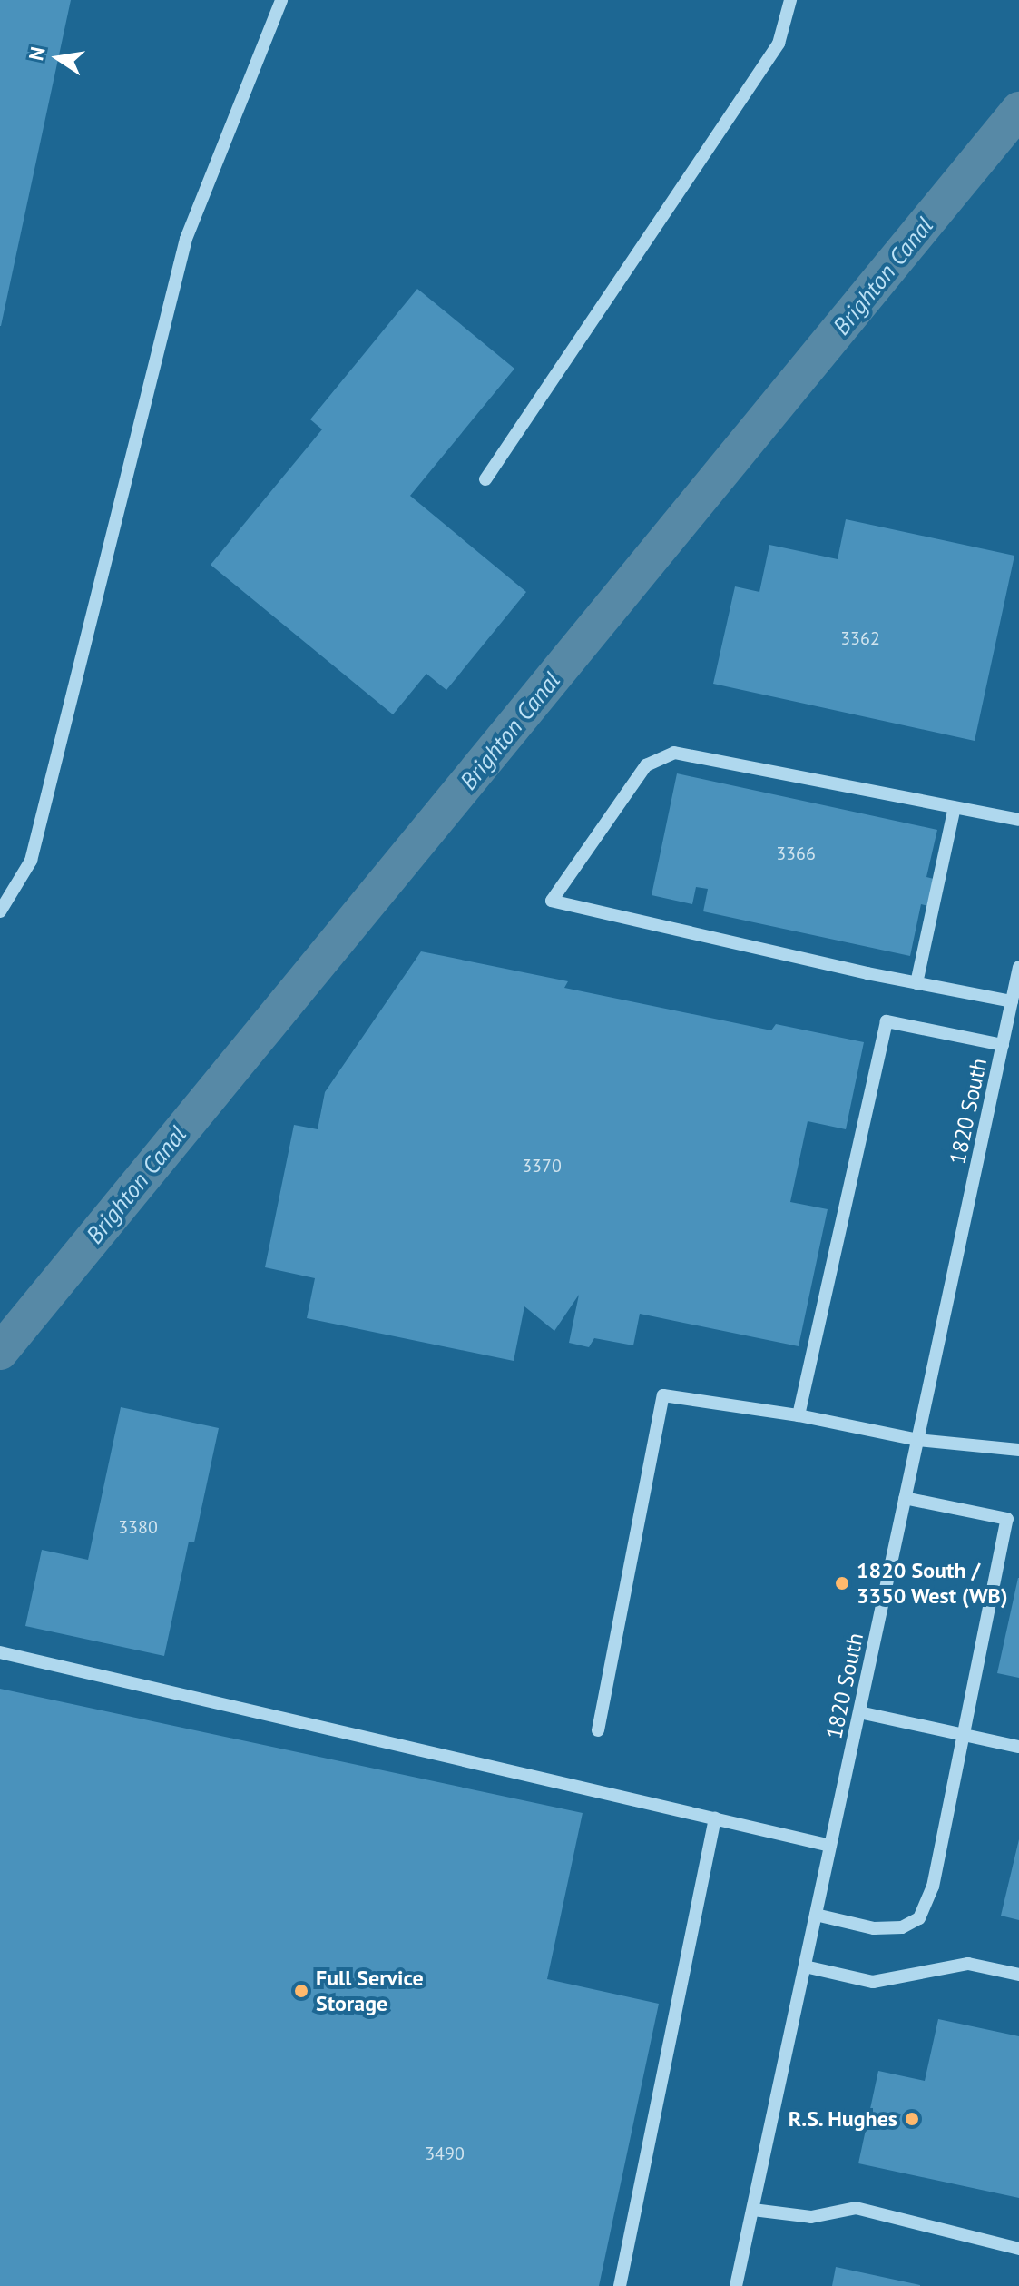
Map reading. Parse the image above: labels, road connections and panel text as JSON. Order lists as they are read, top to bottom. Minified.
{"streets":{"street":["1820 South"]},"water":["Brighton Canal"],"places":["1820 South / 3350 West (WB)","Full Service Storage","R.S. Hughes"],"house_numbers":["3362","3366","3370","3380","3490"],"north":"left"}
